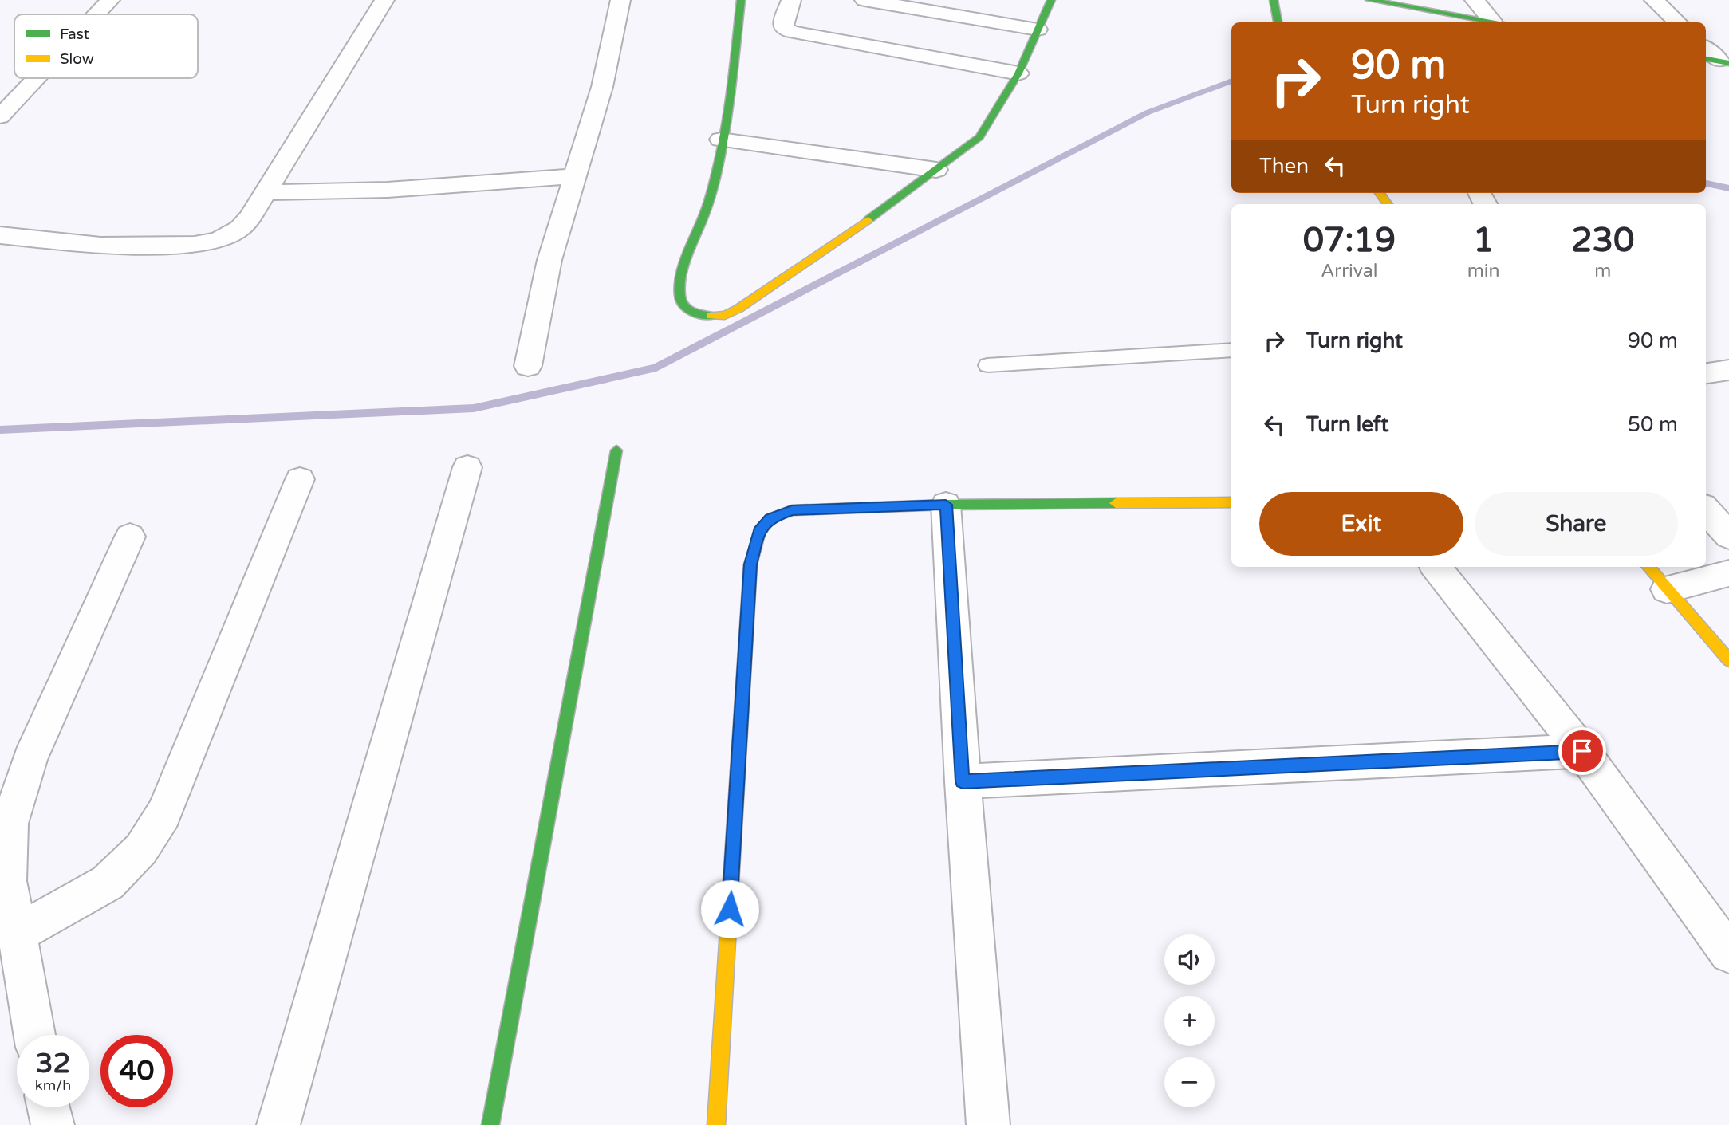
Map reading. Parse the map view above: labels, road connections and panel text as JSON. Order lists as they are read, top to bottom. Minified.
{"legend":["Fast","Slow"],"page":{"turn":["90 m","Turn right"],"then":"Then","eta":["07:19","Arrival","1","min","230","m"],"list":[{"name":"Turn right","value":"90 m"},{"name":"Turn left","value":"50 m"}],"buttons":["Exit","Share"],"map_buttons":["+","−"],"speed":"32 km/h","limit":"40"}}
